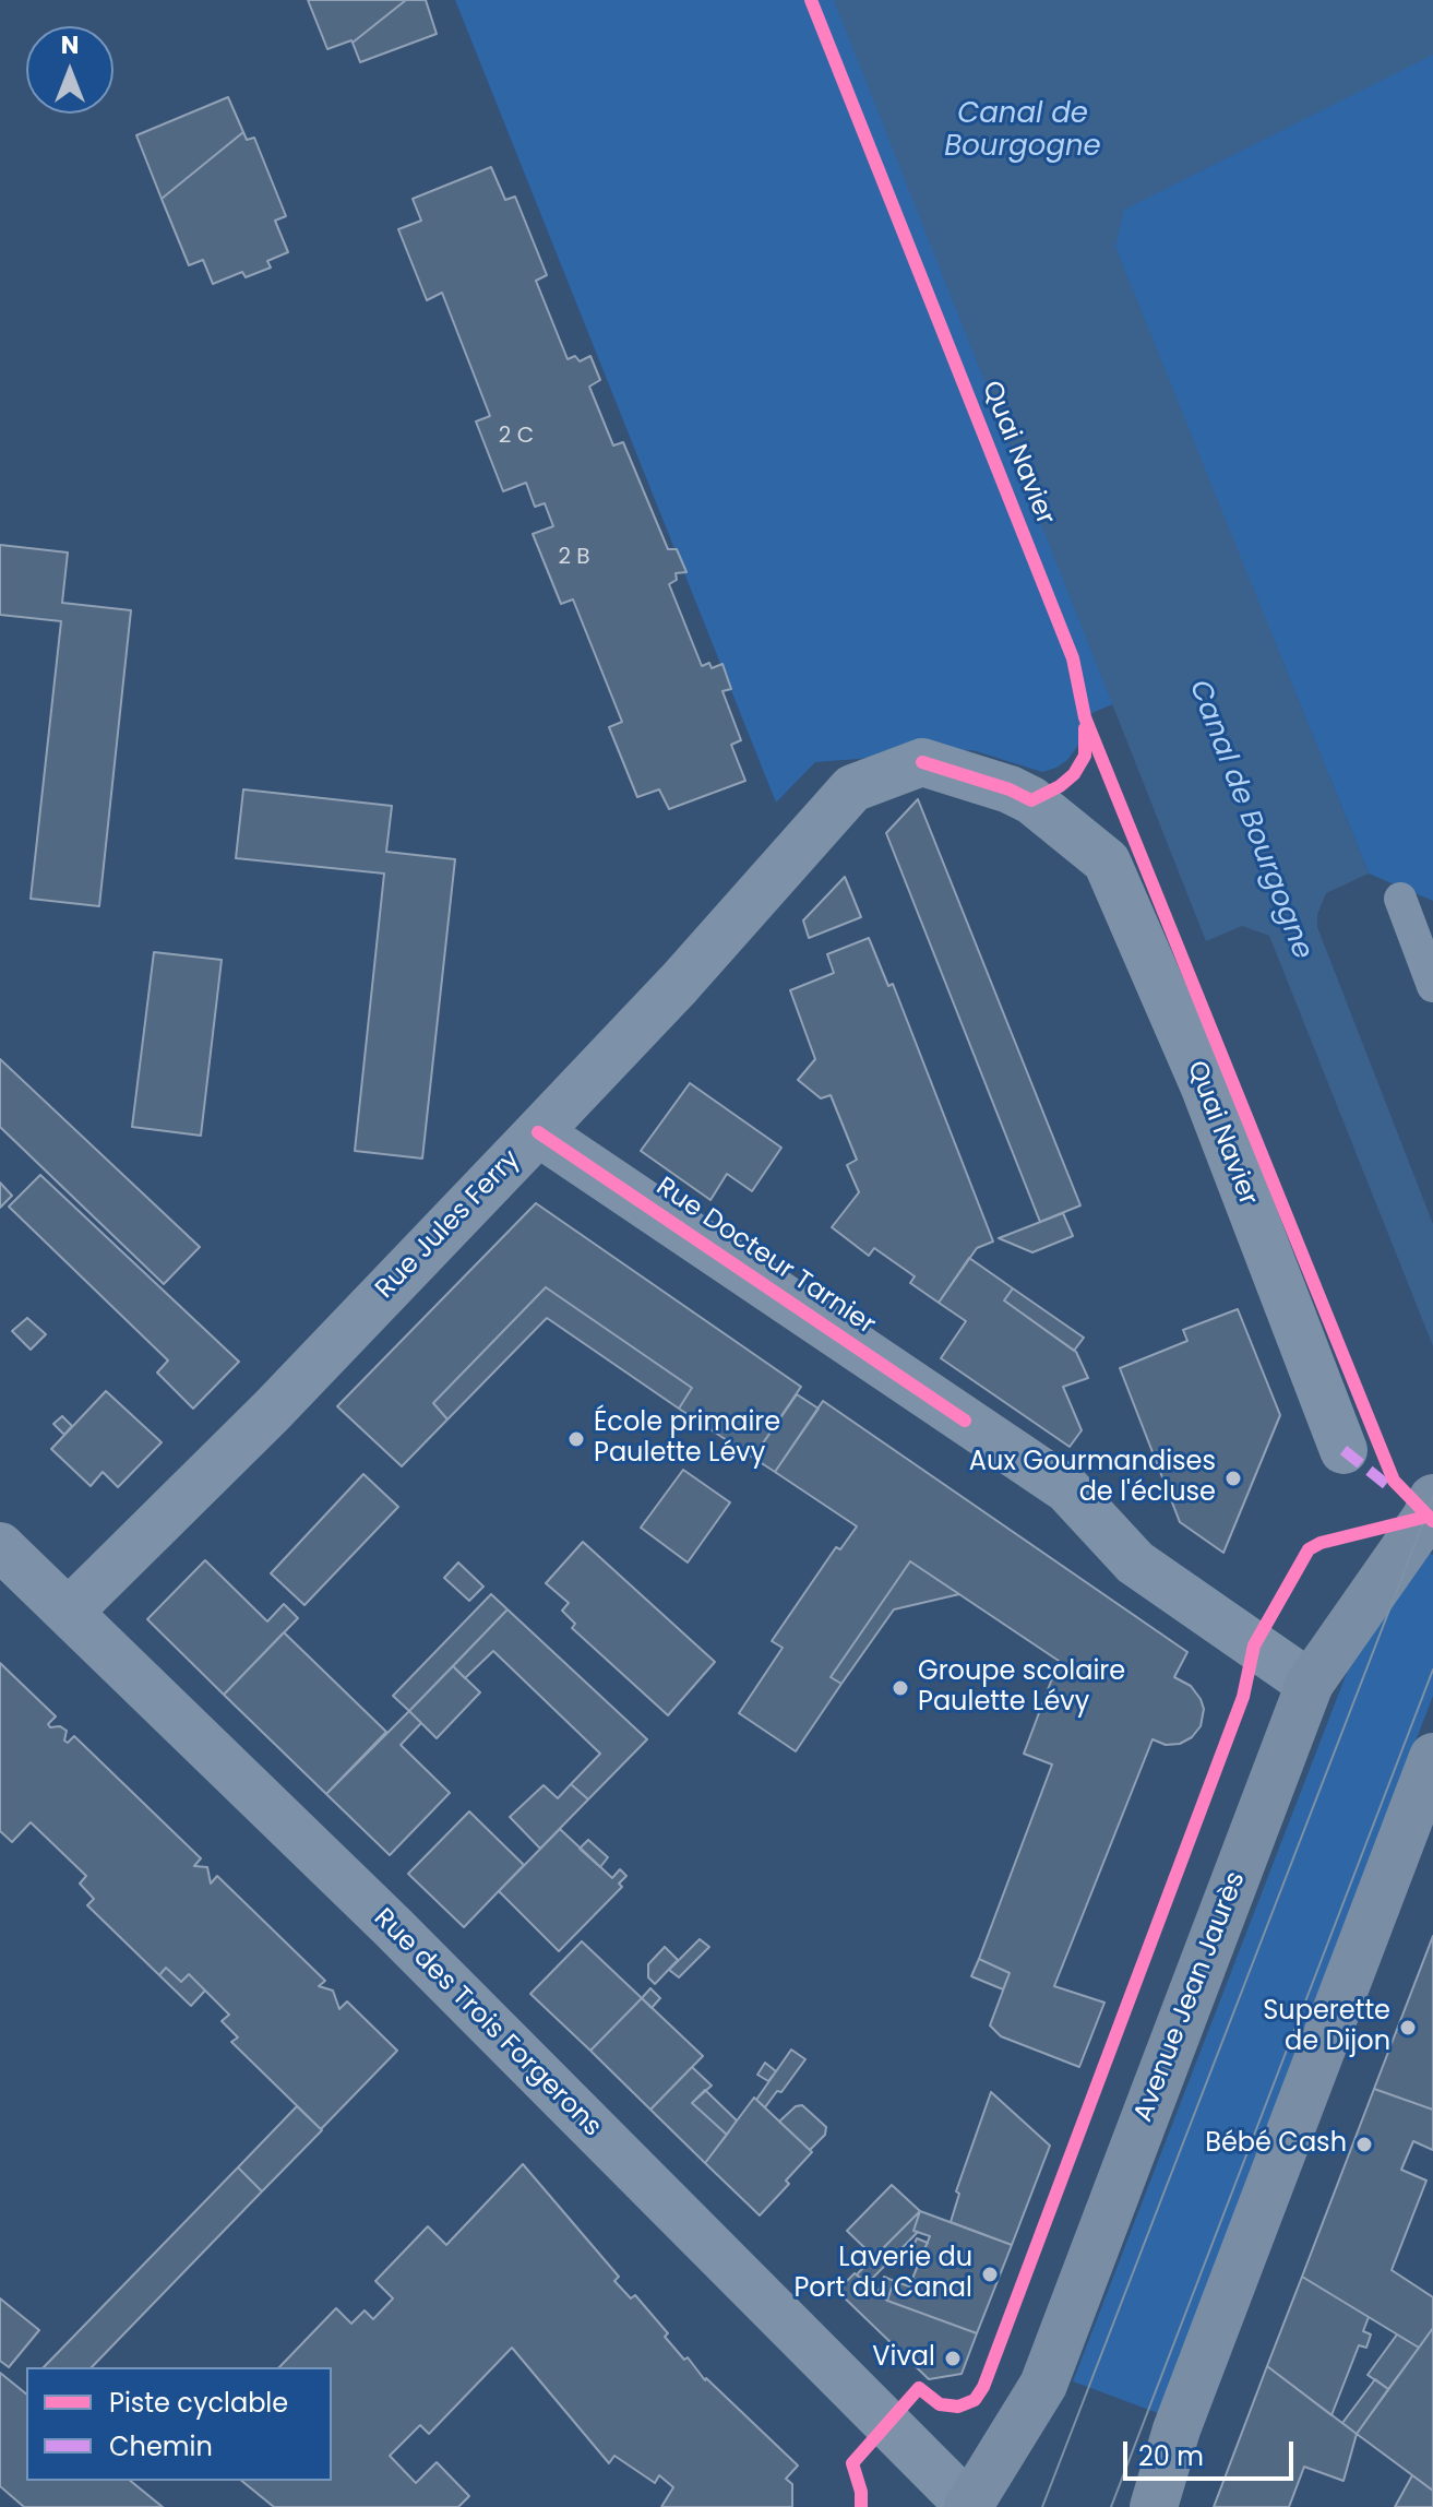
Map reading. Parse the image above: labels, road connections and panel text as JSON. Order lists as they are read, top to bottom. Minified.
{"streets":{"main road":["Avenue Jean Jaurès"],"street":["Quai Navier","Rue Jules Ferry","Rue Docteur Tarnier","Rue des Trois Forgerons"]},"crossings":[["Quai Navier","Rue Jules Ferry"],["Rue Jules Ferry","Rue Docteur Tarnier"],["Rue Jules Ferry","Rue des Trois Forgerons"],["Rue Docteur Tarnier","Avenue Jean Jaurès"],["Avenue Jean Jaurès","Rue des Trois Forgerons"]],"water":["Canal de Bourgogne"],"places":["École primaire Paulette Lévy","Aux Gourmandises de l'écluse","Groupe scolaire Paulette Lévy","Superette de Dijon","Bébé Cash","Laverie du Port du Canal","Vival"],"house_numbers":["2 C","2 B"],"legend":["Piste cyclable","Chemin"],"scale_bar":"20 m","north":"top"}
